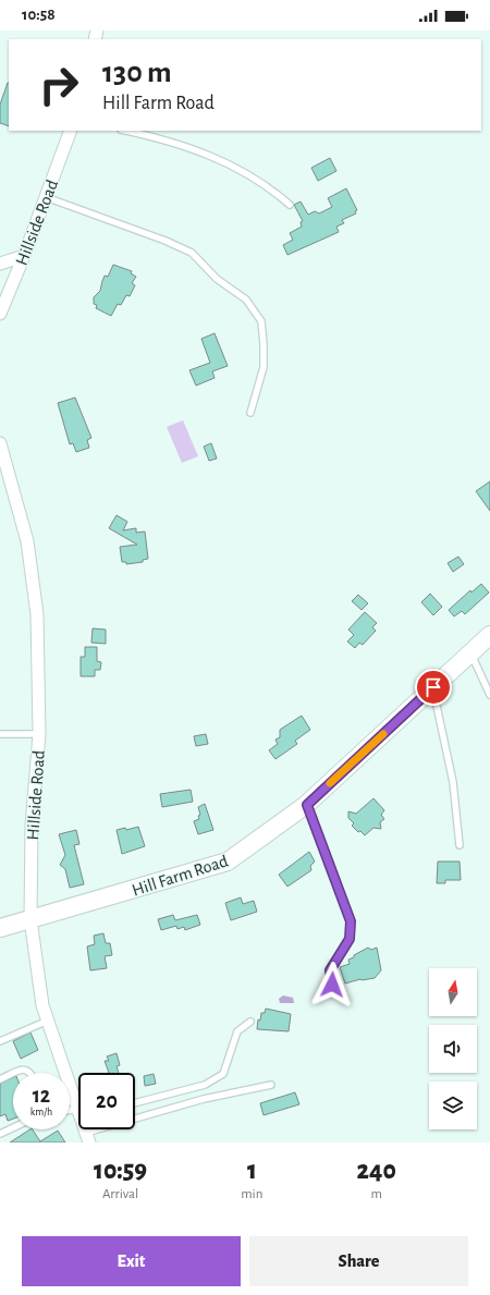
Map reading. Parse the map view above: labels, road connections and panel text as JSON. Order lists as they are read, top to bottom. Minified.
{"streets":{"main road":["Hill Farm Road"],"street":["Hillside Road"]},"crossings":[["Hillside Road","Hill Farm Road"]],"north":"top","page":{"status":"10:58","turn":["130 m","Hill Farm Road"],"speed":"12 km/h","limit":"20","eta":["10:59","Arrival","1","min","240","m"],"buttons":["Exit","Share"]}}
